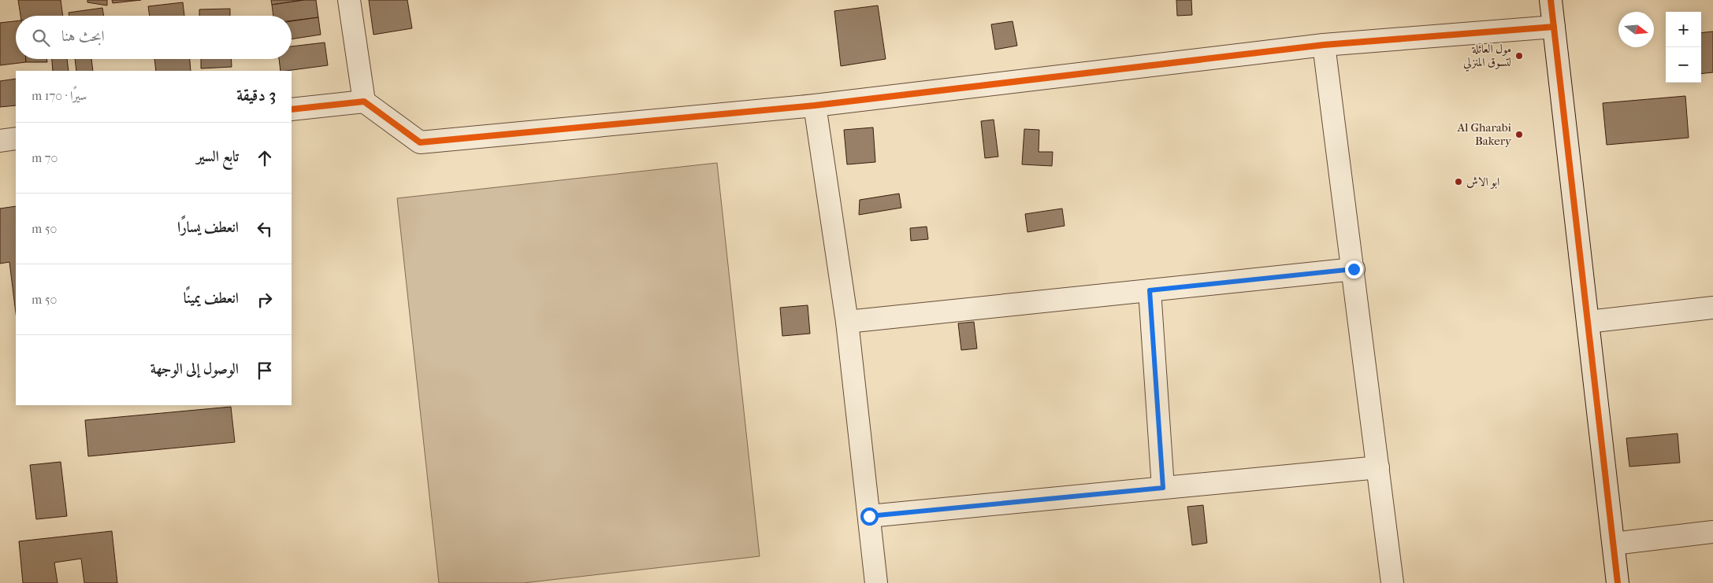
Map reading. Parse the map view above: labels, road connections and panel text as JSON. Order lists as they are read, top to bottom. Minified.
{"places":["مول العائلة لتسوق المنزلي","Al Gharabi Bakery","ابو الاش"],"north":"right","page":{"map_buttons":["+","−"],"search":"ابحث هنا","heading":["3 دقيقة","سيرًا · 170 m"],"list":[["تابع السير","70 m"],["انعطف يسارًا","50 m"],["انعطف يمينًا","50 m"],"الوصول إلى الوجهة"]}}
